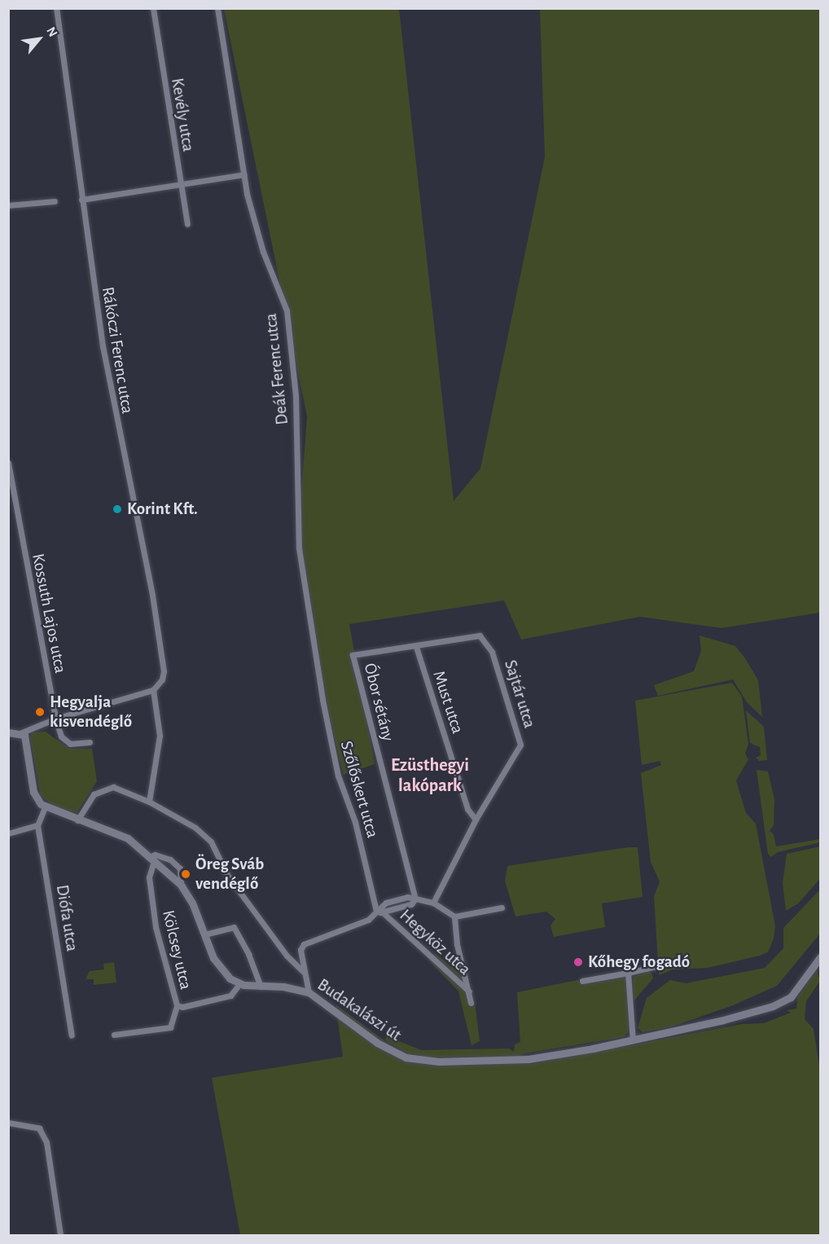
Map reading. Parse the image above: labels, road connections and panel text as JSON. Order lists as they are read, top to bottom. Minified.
{"streets":{"main road":["Budakalászi út"],"street":["Kevély utca","Rákóczi Ferenc utca","Deák Ferenc utca","Kossuth Lajos utca","Sajtár utca","Óbor sétány","Must utca","Szőlőskert utca","Diófa utca","Hegyköz utca","Kölcsey utca"]},"crossings":[["Deák Ferenc utca","Szőlőskert utca"],["Sajtár utca","Óbor sétány"],["Sajtár utca","Must utca"],["Óbor sétány","Must utca"],["Kölcsey utca","Budakalászi út"]],"districts":["Ezüsthegyi lakópark"],"places":["Korint Kft.","Hegyalja kisvendéglő","Öreg Sváb vendéglő","Kőhegy fogadó"],"north":"top right"}
